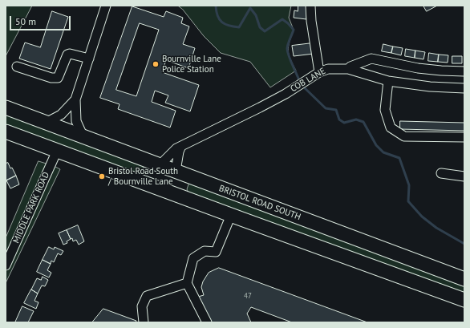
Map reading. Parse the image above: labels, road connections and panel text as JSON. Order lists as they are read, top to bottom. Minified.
{"streets":{"highway":["BRISTOL ROAD SOUTH"],"street":["COB LANE","MIDDLE PARK ROAD"]},"crossings":[["COB LANE","BRISTOL ROAD SOUTH"]],"places":["Bournville Lane Police Station","Bristol Road South / Bournville Lane"],"house_numbers":["47"],"scale_bar":"50 m"}
